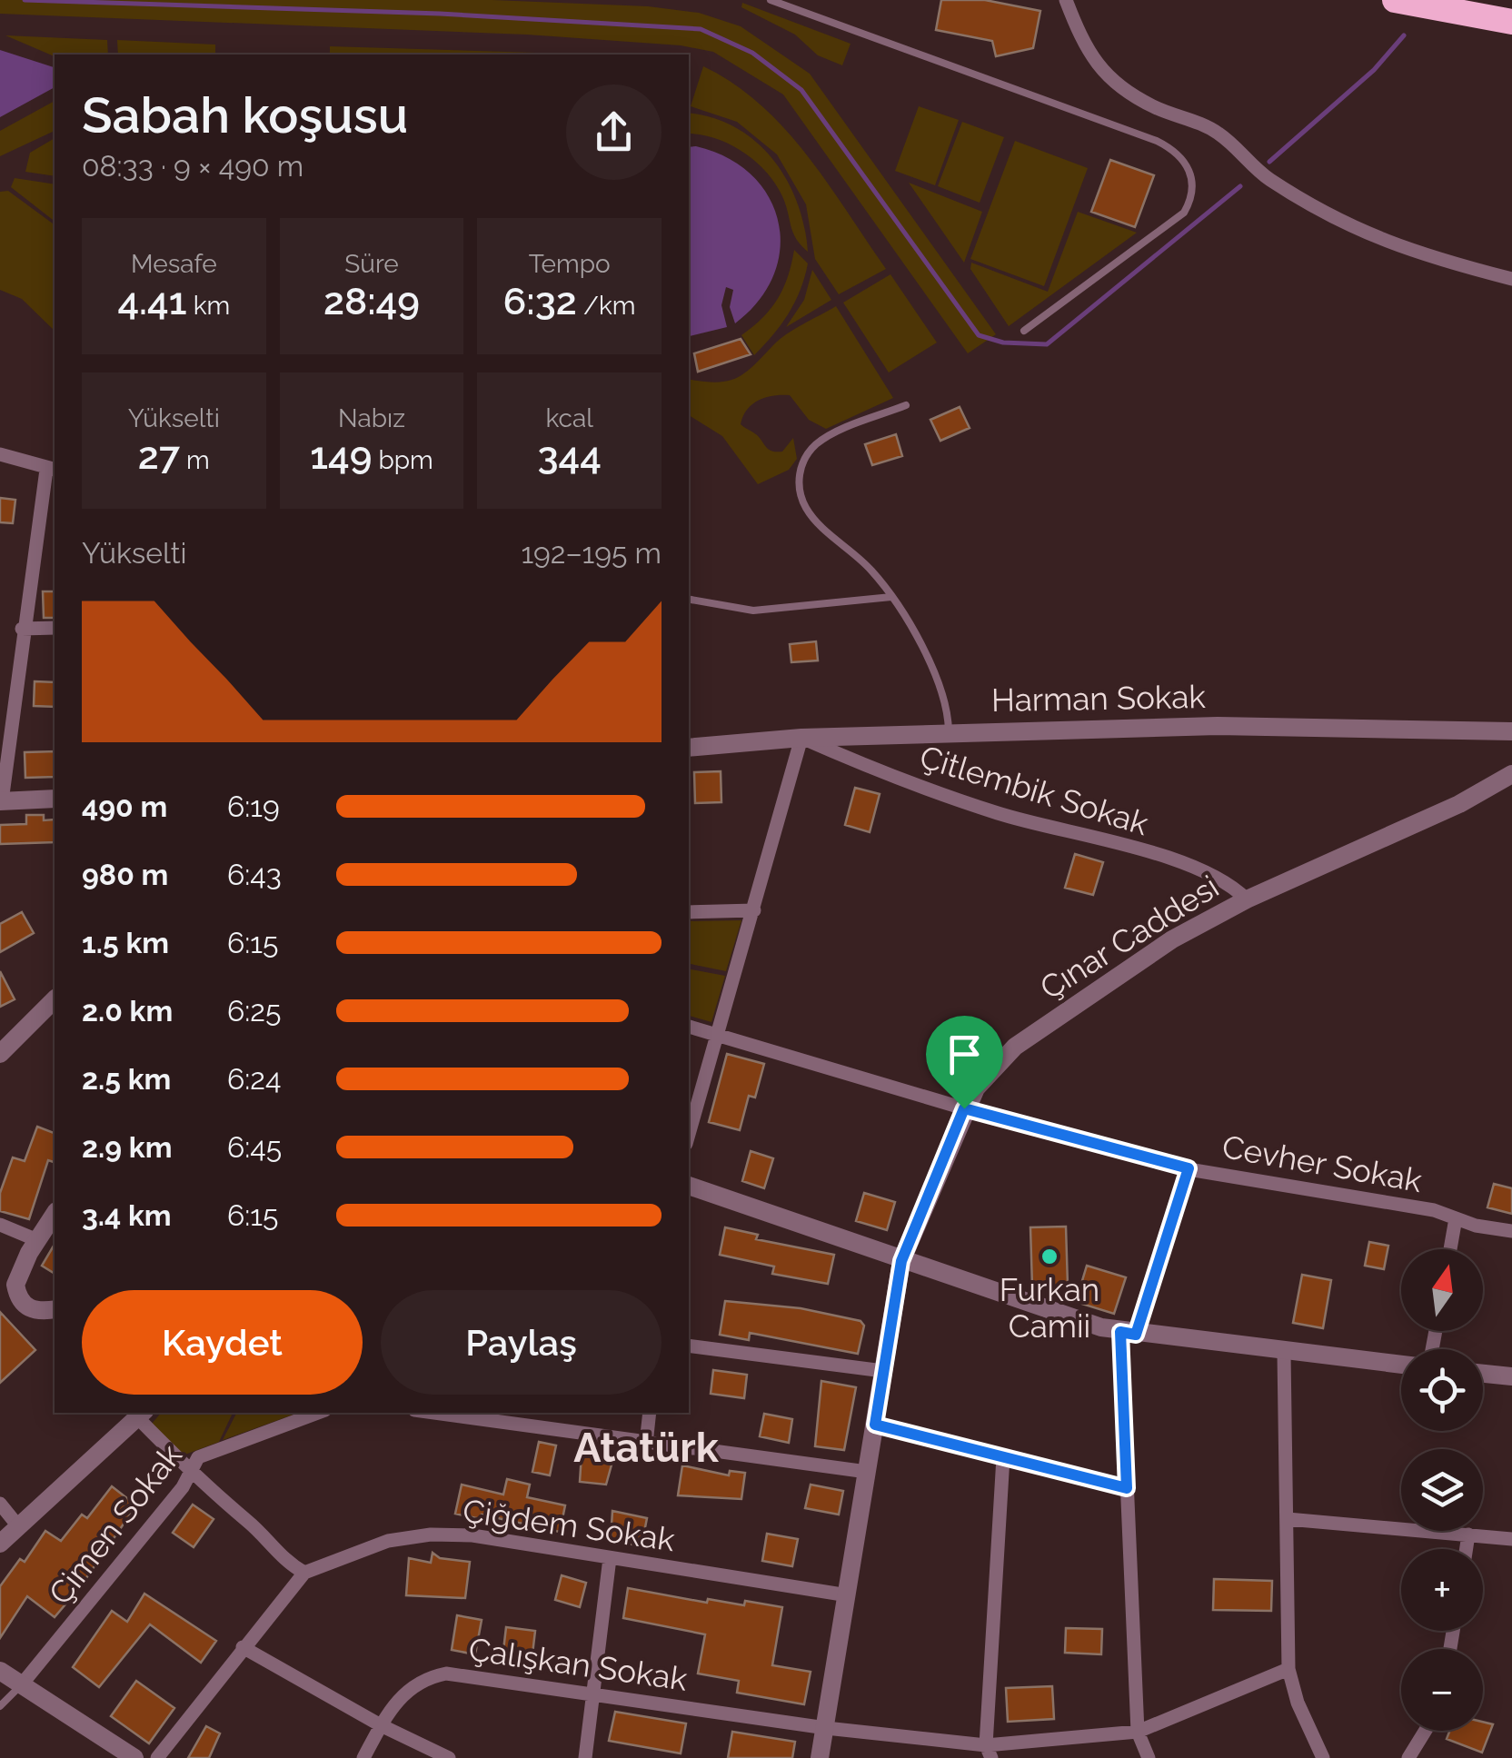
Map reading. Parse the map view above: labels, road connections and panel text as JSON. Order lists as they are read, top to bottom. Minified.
{"streets":{"street":["Harman Sokak","Çitlembik Sokak","Çınar Caddesi","Cevher Sokak","Çimen Sokak","Çiğdem Sokak","Çalışkan Sokak"]},"crossings":[["Harman Sokak","Çitlembik Sokak"],["Çitlembik Sokak","Çınar Caddesi"],["Çınar Caddesi","Cevher Sokak"],["Çınar Caddesi","Çiğdem Sokak"],["Çınar Caddesi","Çalışkan Sokak"]],"districts":["Atatürk"],"places":["Furkan Camii"],"north":"top","page":{"heading":["Sabah koşusu","08:33 · 9 × 490 m"],"stats":[["Mesafe","4.41 km"],["Süre","28:49"],["Tempo","6:32 /km"],["Yükselti","27 m"],["Nabız","149 bpm"],["kcal","344"]],"chart":["Yükselti","192–195 m"],"list":[{"name":"490 m","note":"6:19"},{"name":"980 m","note":"6:43"},{"name":"1.5 km","note":"6:15"},{"name":"2.0 km","note":"6:25"},{"name":"2.5 km","note":"6:24"},{"name":"2.9 km","note":"6:45"},{"name":"3.4 km","note":"6:15"}],"map_buttons":["+","−"],"buttons":["Kaydet","Paylaş"]}}
